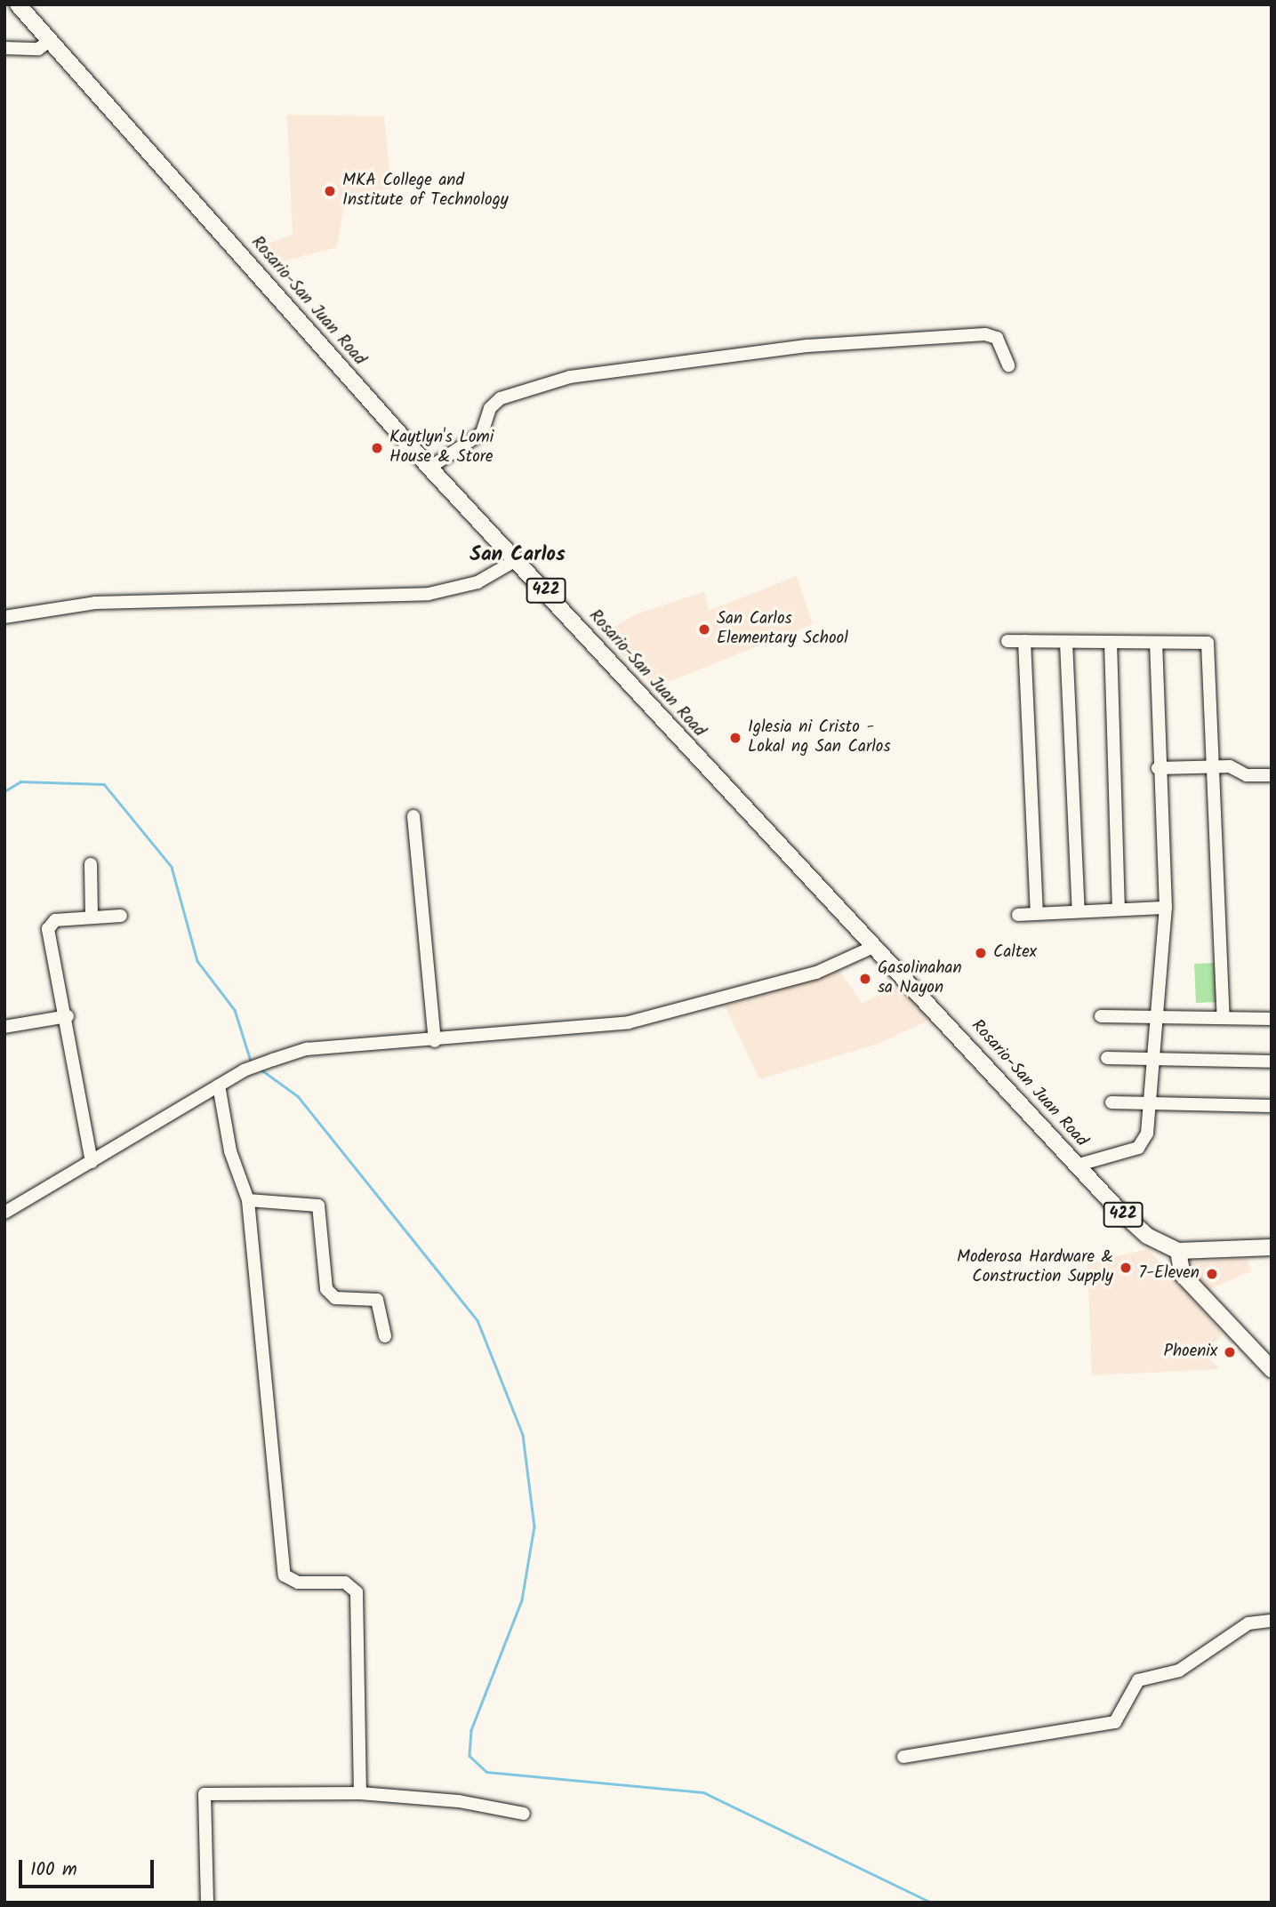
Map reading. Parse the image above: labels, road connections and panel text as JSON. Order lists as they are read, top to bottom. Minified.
{"streets":{"main road":["Rosario-San Juan Road","422"]},"districts":["San Carlos"],"places":["MKA College and Institute of Technology","Kaytlyn's Lomi House & Store","San Carlos Elementary School","Iglesia ni Cristo - Lokal ng San Carlos","Caltex","Gasolinahan sa Nayon","Moderosa Hardware & Construction Supply","7-Eleven","Phoenix"],"scale_bar":"100 m"}
